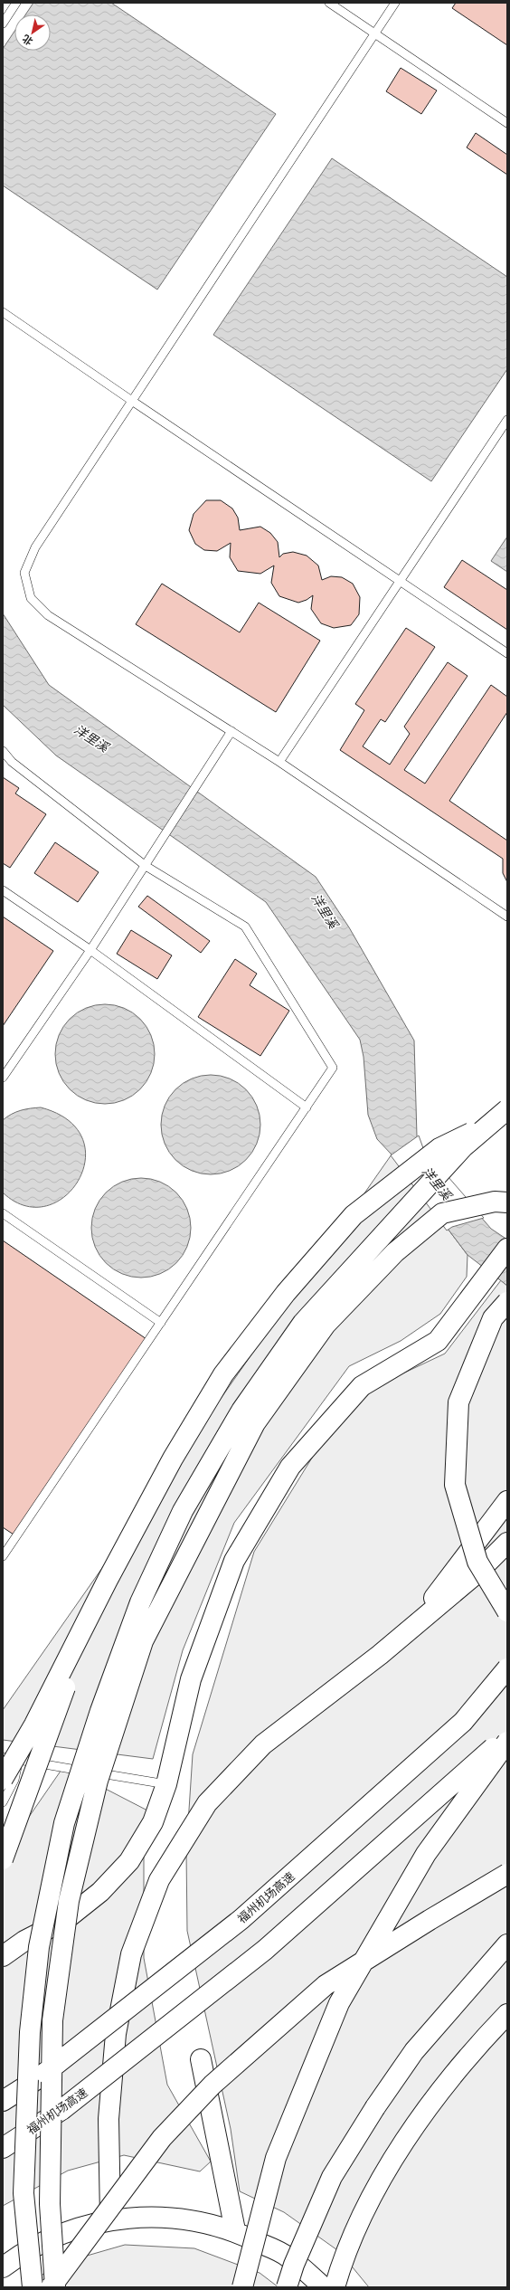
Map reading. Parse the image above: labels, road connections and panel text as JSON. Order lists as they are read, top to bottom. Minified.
{"streets":{"main road":["福州机场高速"]},"water":["洋里溪"],"north":"bottom left"}
